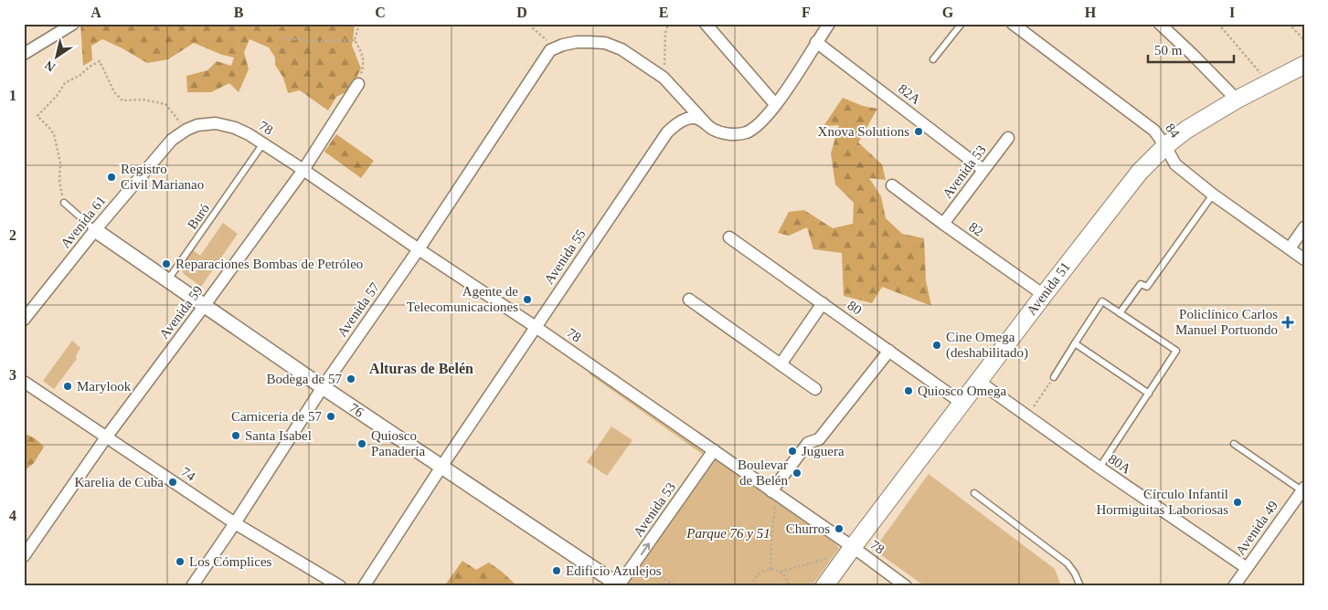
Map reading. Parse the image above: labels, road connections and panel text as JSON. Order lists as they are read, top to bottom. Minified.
{"streets":{"main road":["Avenida 51"],"street":["82A","78","84","Avenida 53","Avenida 61","82","Avenida 55","80","Avenida 57","Avenida 59","76","80A","74","Avenida 49"],"lane":["Buró"]},"crossings":[["82A","Avenida 53"],["82A","Avenida 55"],["78","Avenida 53"],["78","Buró"],["78","Avenida 61"],["78","Avenida 55"],["78","Avenida 51"],["78","Avenida 57"],["78","Avenida 59"],["84","Avenida 51"],["Avenida 53","82"],["Avenida 53","76"],["Buró","76"],["Avenida 61","76"],["82","Avenida 51"],["Avenida 55","76"],["Avenida 51","80"],["Avenida 51","80A"],["Avenida 57","76"],["Avenida 57","74"],["Avenida 59","76"],["Avenida 59","74"],["80A","Avenida 49"]],"one_way":["Avenida 53"],"districts":["Alturas de Belén"],"parks":["Parque 76 y 51"],"places":{"other":["Xnova Solutions","Registro Civil Marianao","Reparaciones Bombas de Petróleo","Agente de Telecomunicaciones","Cine Omega (deshabilitado)","Bodega de 57","Marylook","Quiosco Omega","Carnicería de 57","Santa Isabel","Quiosco Panadería","Juguera","Boulevar de Belén","Karelia de Cuba","Círculo Infantil Hormiguitas Laboriosas","Churros","Los Cómplices","Edificio Azulejos"],"health":["Policlínico Carlos Manuel Portuondo"]},"scale_bar":"50 m","north":"bottom left","grid":{"columns":["A","B","C","D","E","F","G","H","I"],"rows":["1","2","3","4"]}}
